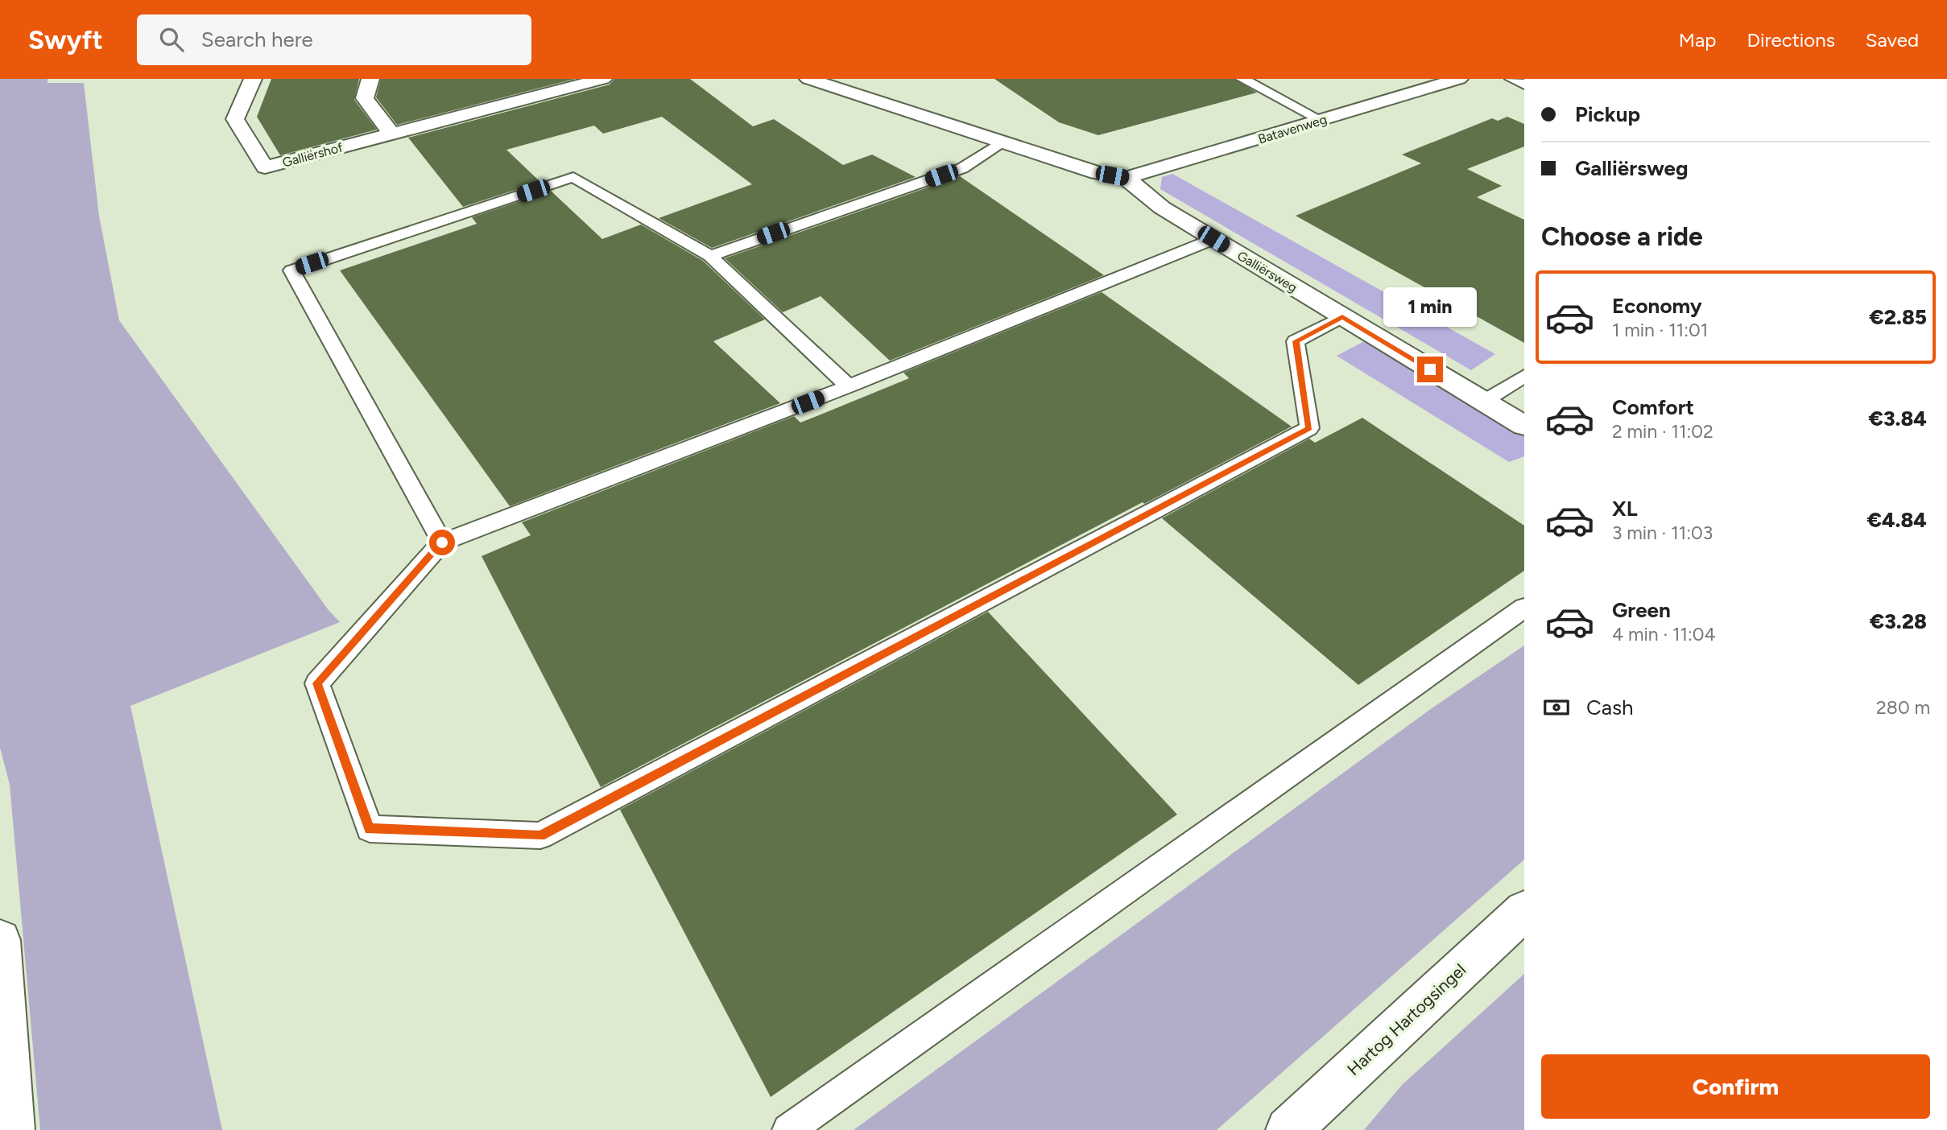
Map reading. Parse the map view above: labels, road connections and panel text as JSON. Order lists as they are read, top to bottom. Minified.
{"streets":{"street":["Batavenweg","Galliërshof","Galliërsweg","Hartog Hartogsingel"]},"crossings":[["Batavenweg","Galliërsweg"]],"page":{"header":"Swyft","search":"Search here","nav":["Map","Directions","Saved"],"banner":["Pickup","Galliërsweg"],"heading":"Choose a ride","list":[{"name":"Economy","note":"1 min · 11:01","value":"€2.85"},{"name":"Comfort","note":"2 min · 11:02","value":"€3.84"},{"name":"XL","note":"3 min · 11:03","value":"€4.84"},{"name":"Green","note":"4 min · 11:04","value":"€3.28"}],"bubble":"1 min","pay":["Cash","280 m"],"buttons":"Confirm"}}
